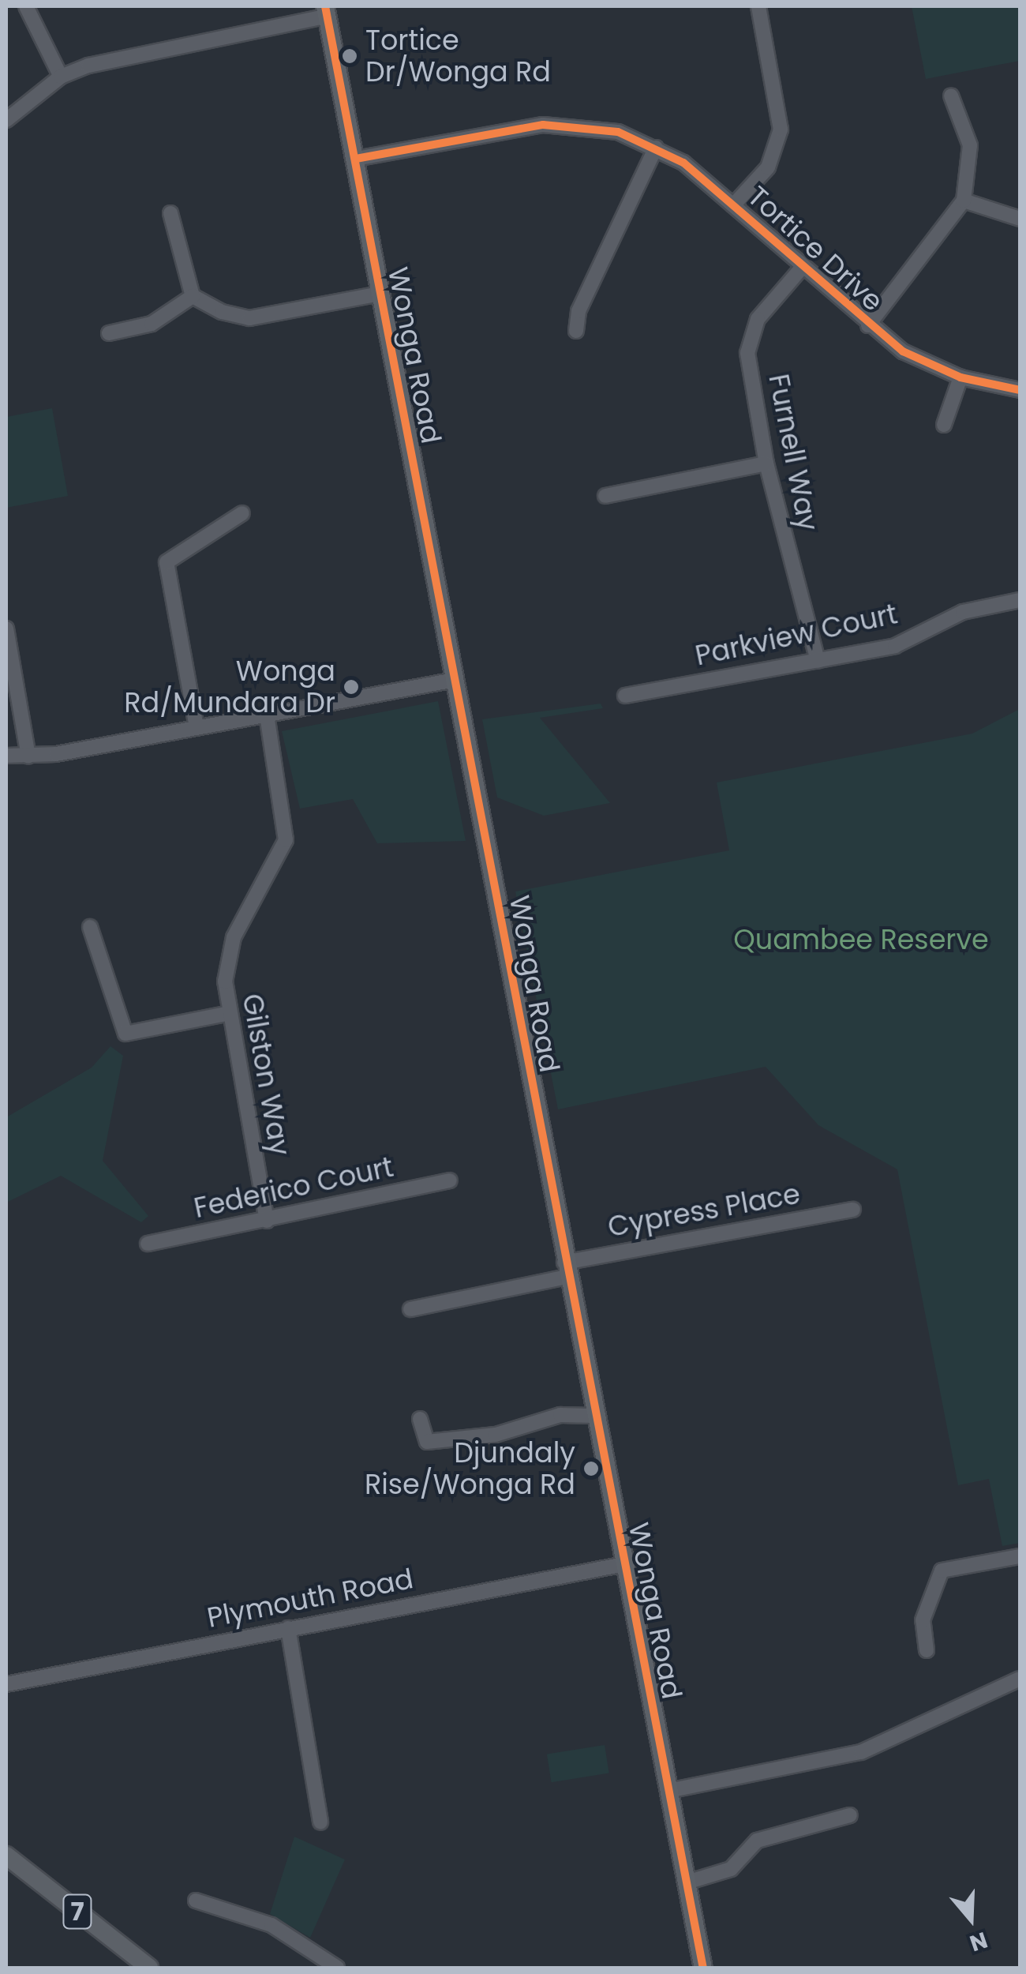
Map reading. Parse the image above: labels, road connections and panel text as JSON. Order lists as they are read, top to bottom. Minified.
{"streets":{"main road":["Wonga Road","7"],"street":["Tortice Drive","Furnell Way","Parkview Court","Gilston Way","Federico Court","Cypress Place","Plymouth Road"]},"crossings":[["Tortice Drive","Wonga Road"],["Tortice Drive","Furnell Way"],["Wonga Road","Cypress Place"],["Wonga Road","Plymouth Road"],["Furnell Way","Parkview Court"],["Gilston Way","Federico Court"]],"parks":["Quambee Reserve"],"places":["Tortice Dr/Wonga Rd","Wonga Rd/Mundara Dr","Djundaly Rise/Wonga Rd"],"north":"bottom"}
